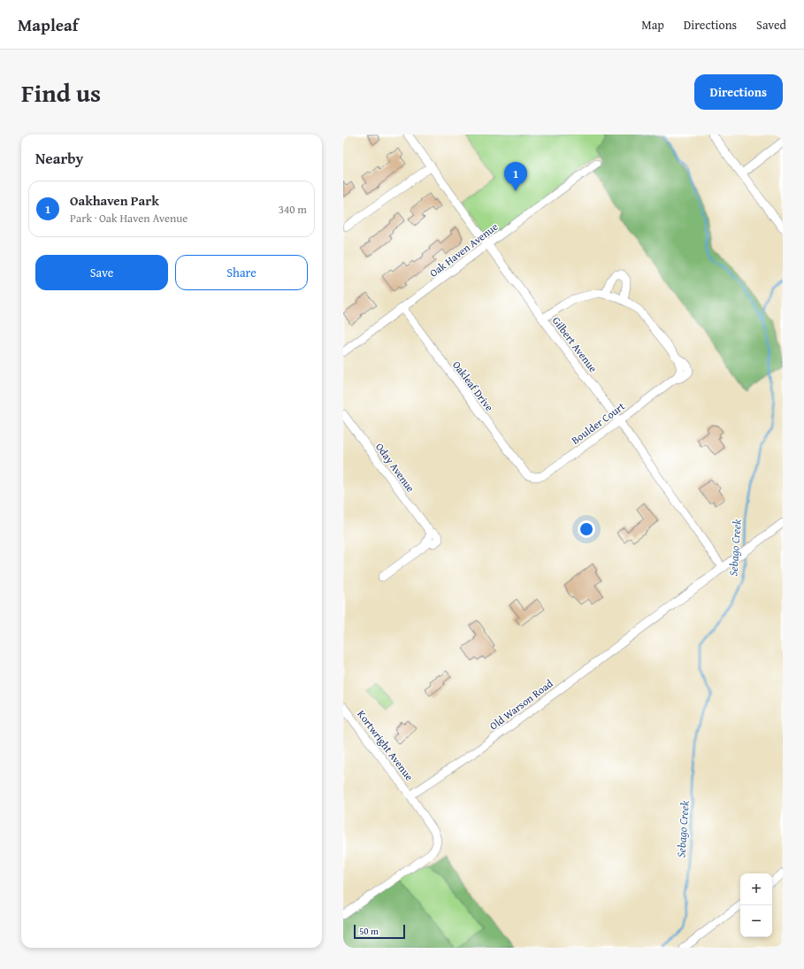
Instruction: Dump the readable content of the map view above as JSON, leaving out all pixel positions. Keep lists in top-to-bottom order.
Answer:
{
  "streets": {
    "street": [
      "Oak Haven Avenue",
      "Gilbert Avenue",
      "Oakleaf Drive",
      "Boulder Court",
      "Oday Avenue",
      "Old Warson Road",
      "Kortwright Avenue"
    ]
  },
  "crossings": [
    ["Oak Haven Avenue", "Gilbert Avenue"],
    ["Oak Haven Avenue", "Oakleaf Drive"],
    ["Gilbert Avenue", "Boulder Court"],
    ["Gilbert Avenue", "Old Warson Road"],
    ["Oakleaf Drive", "Boulder Court"],
    ["Old Warson Road", "Kortwright Avenue"]
  ],
  "water": ["Sebago Creek"],
  "scale_bar": "50 m",
  "page": {
    "header": "Mapleaf",
    "nav": ["Map", "Directions", "Saved"],
    "title": "Find us",
    "buttons": [
      "Directions",
      ["Save", "Share"]
    ],
    "heading": "Nearby",
    "pins": "1",
    "list": [
      {
        "mark": "1",
        "name": "Oakhaven Park",
        "note": "Park · Oak Haven Avenue",
        "value": "340 m"
      }
    ],
    "map_buttons": ["+", "−"],
    "scale": "50 m"
  }
}
